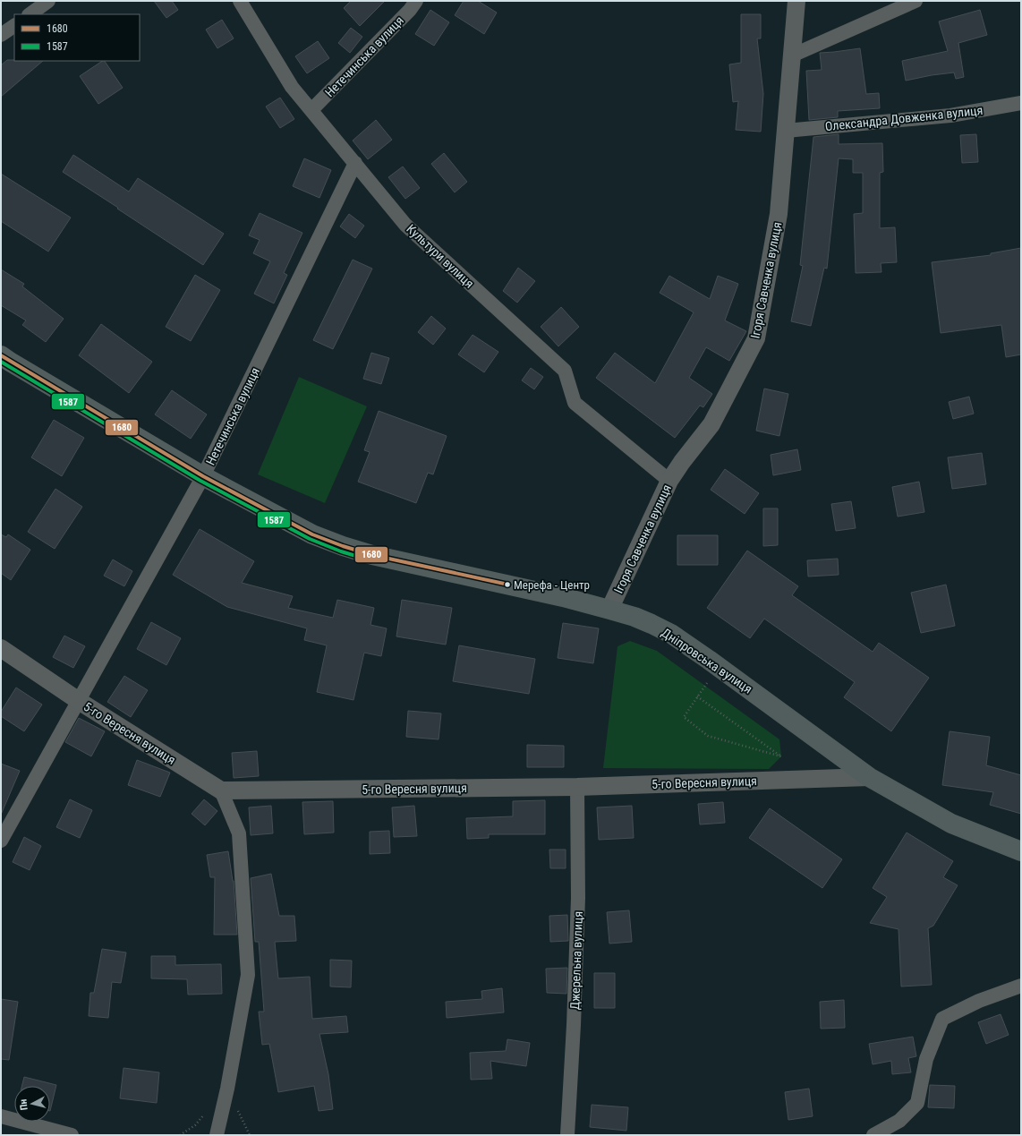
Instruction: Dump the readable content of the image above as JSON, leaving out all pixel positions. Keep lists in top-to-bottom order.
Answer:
{
  "streets": {
    "highway": ["Дніпровська вулиця"],
    "street": [
      "Нетечинська вулиця",
      "Олександра Довженка вулиця",
      "Культури вулиця",
      "Ігоря Савченка вулиця",
      "5-го Вересня вулиця",
      "Джерельна вулиця"
    ]
  },
  "crossings": [
    ["Нетечинська вулиця", "Культури вулиця"],
    ["Нетечинська вулиця", "Дніпровська вулиця"],
    ["Нетечинська вулиця", "5-го Вересня вулиця"],
    ["Олександра Довженка вулиця", "Ігоря Савченка вулиця"],
    ["Культури вулиця", "Ігоря Савченка вулиця"],
    ["Ігоря Савченка вулиця", "Дніпровська вулиця"],
    ["Дніпровська вулиця", "5-го Вересня вулиця"],
    ["5-го Вересня вулиця", "Джерельна вулиця"]
  ],
  "places": ["Мерефа - Центр"],
  "lines": ["transit line 1680", "transit line 1587"],
  "legend": ["1680", "1587"],
  "north": "left"
}
